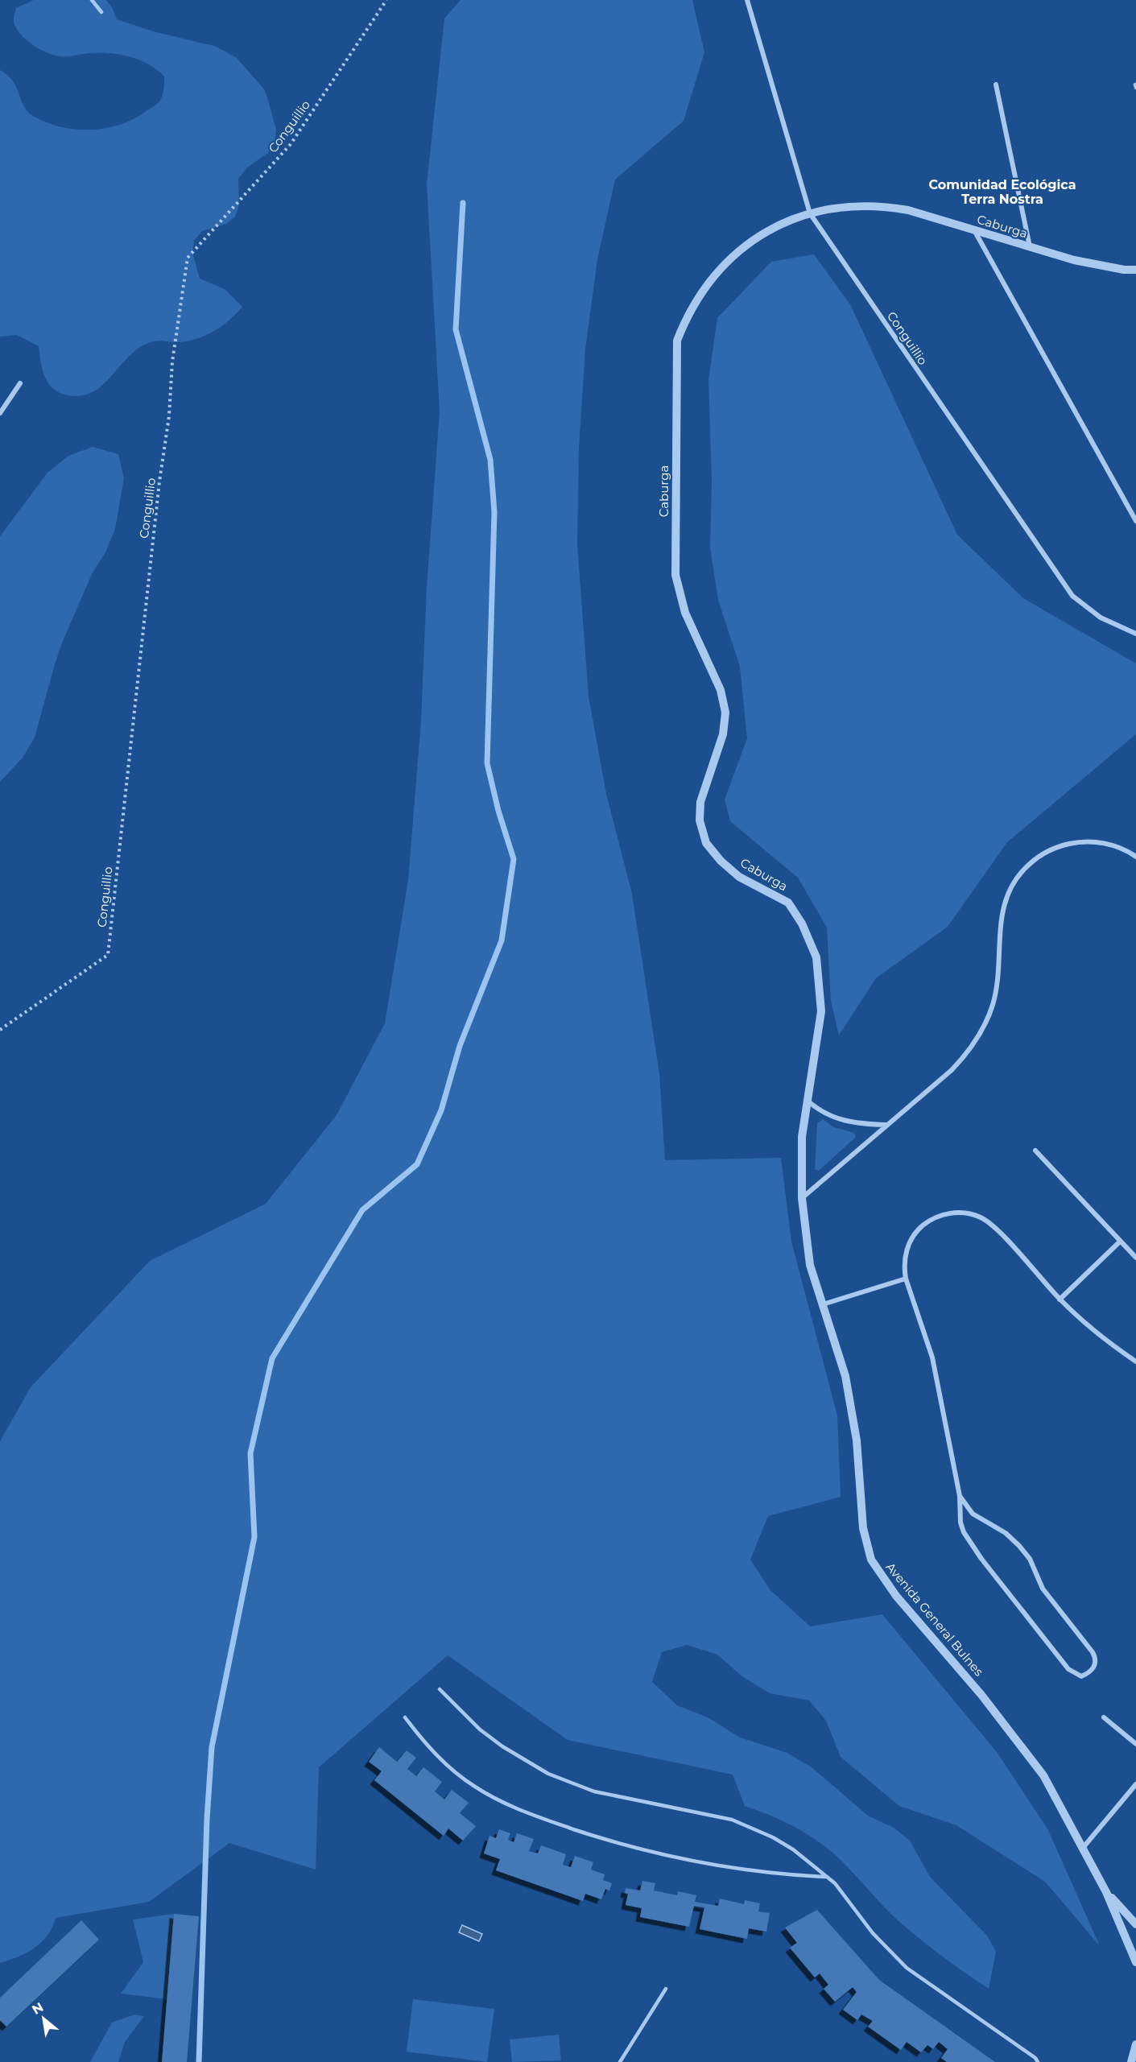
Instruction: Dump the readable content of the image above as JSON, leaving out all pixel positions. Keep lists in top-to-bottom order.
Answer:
{
  "streets": {
    "street": ["Conguillio", "Caburga", "Avenida General Bulnes"]
  },
  "crossings": [
    ["Conguillio", "Caburga"],
    ["Caburga", "Avenida General Bulnes"]
  ],
  "districts": ["Comunidad Ecológica Terra Nostra"],
  "north": "top left"
}
